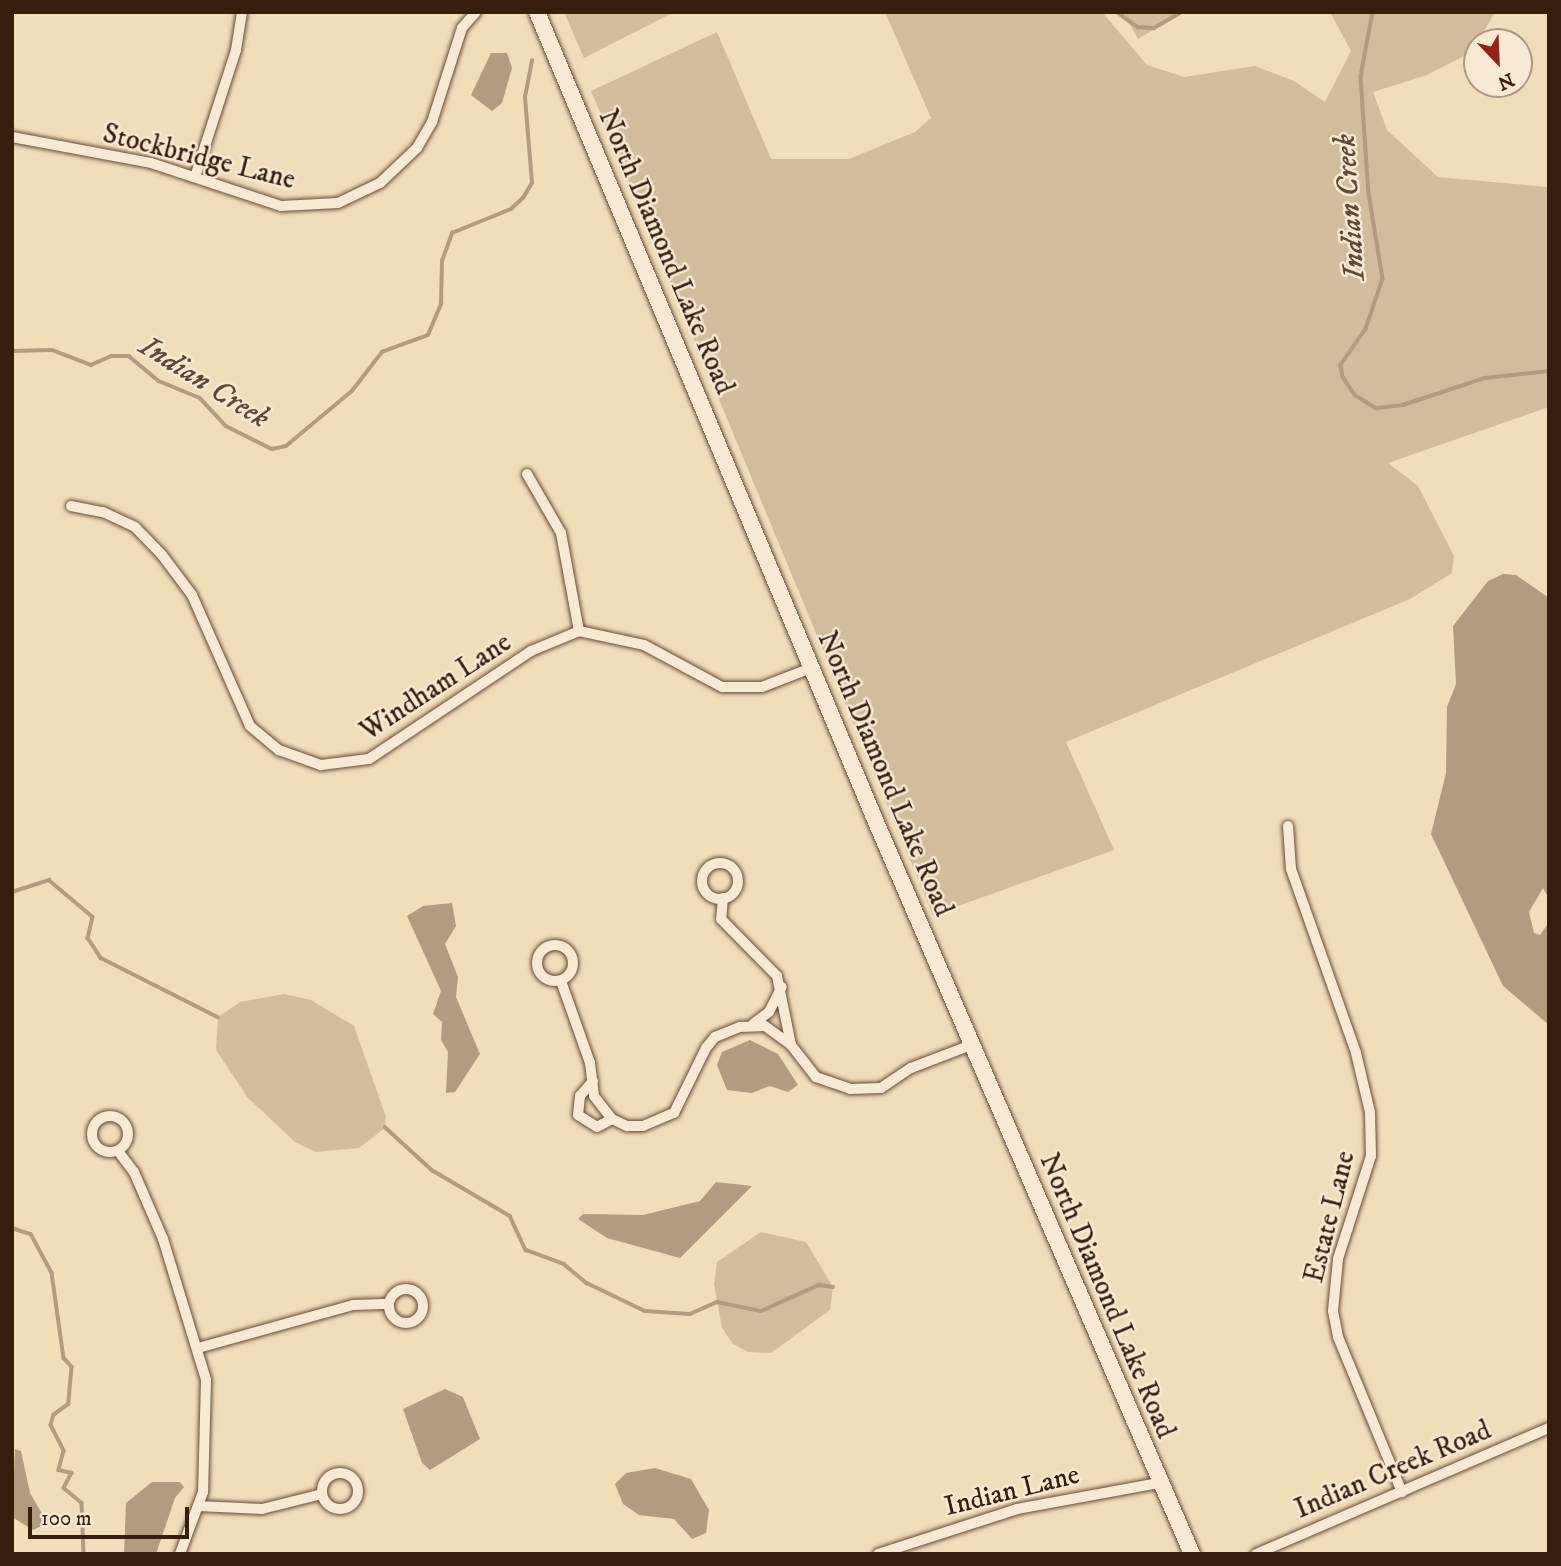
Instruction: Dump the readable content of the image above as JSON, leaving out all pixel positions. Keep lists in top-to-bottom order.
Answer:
{
  "streets": {
    "street": [
      "Stockbridge Lane",
      "North Diamond Lake Road",
      "Windham Lane",
      "Estate Lane",
      "Indian Creek Road",
      "Indian Lane"
    ]
  },
  "crossings": [
    ["North Diamond Lake Road", "Indian Lane"],
    ["Estate Lane", "Indian Creek Road"]
  ],
  "water": ["Indian Creek"],
  "scale_bar": "100 m",
  "north": "bottom right"
}
